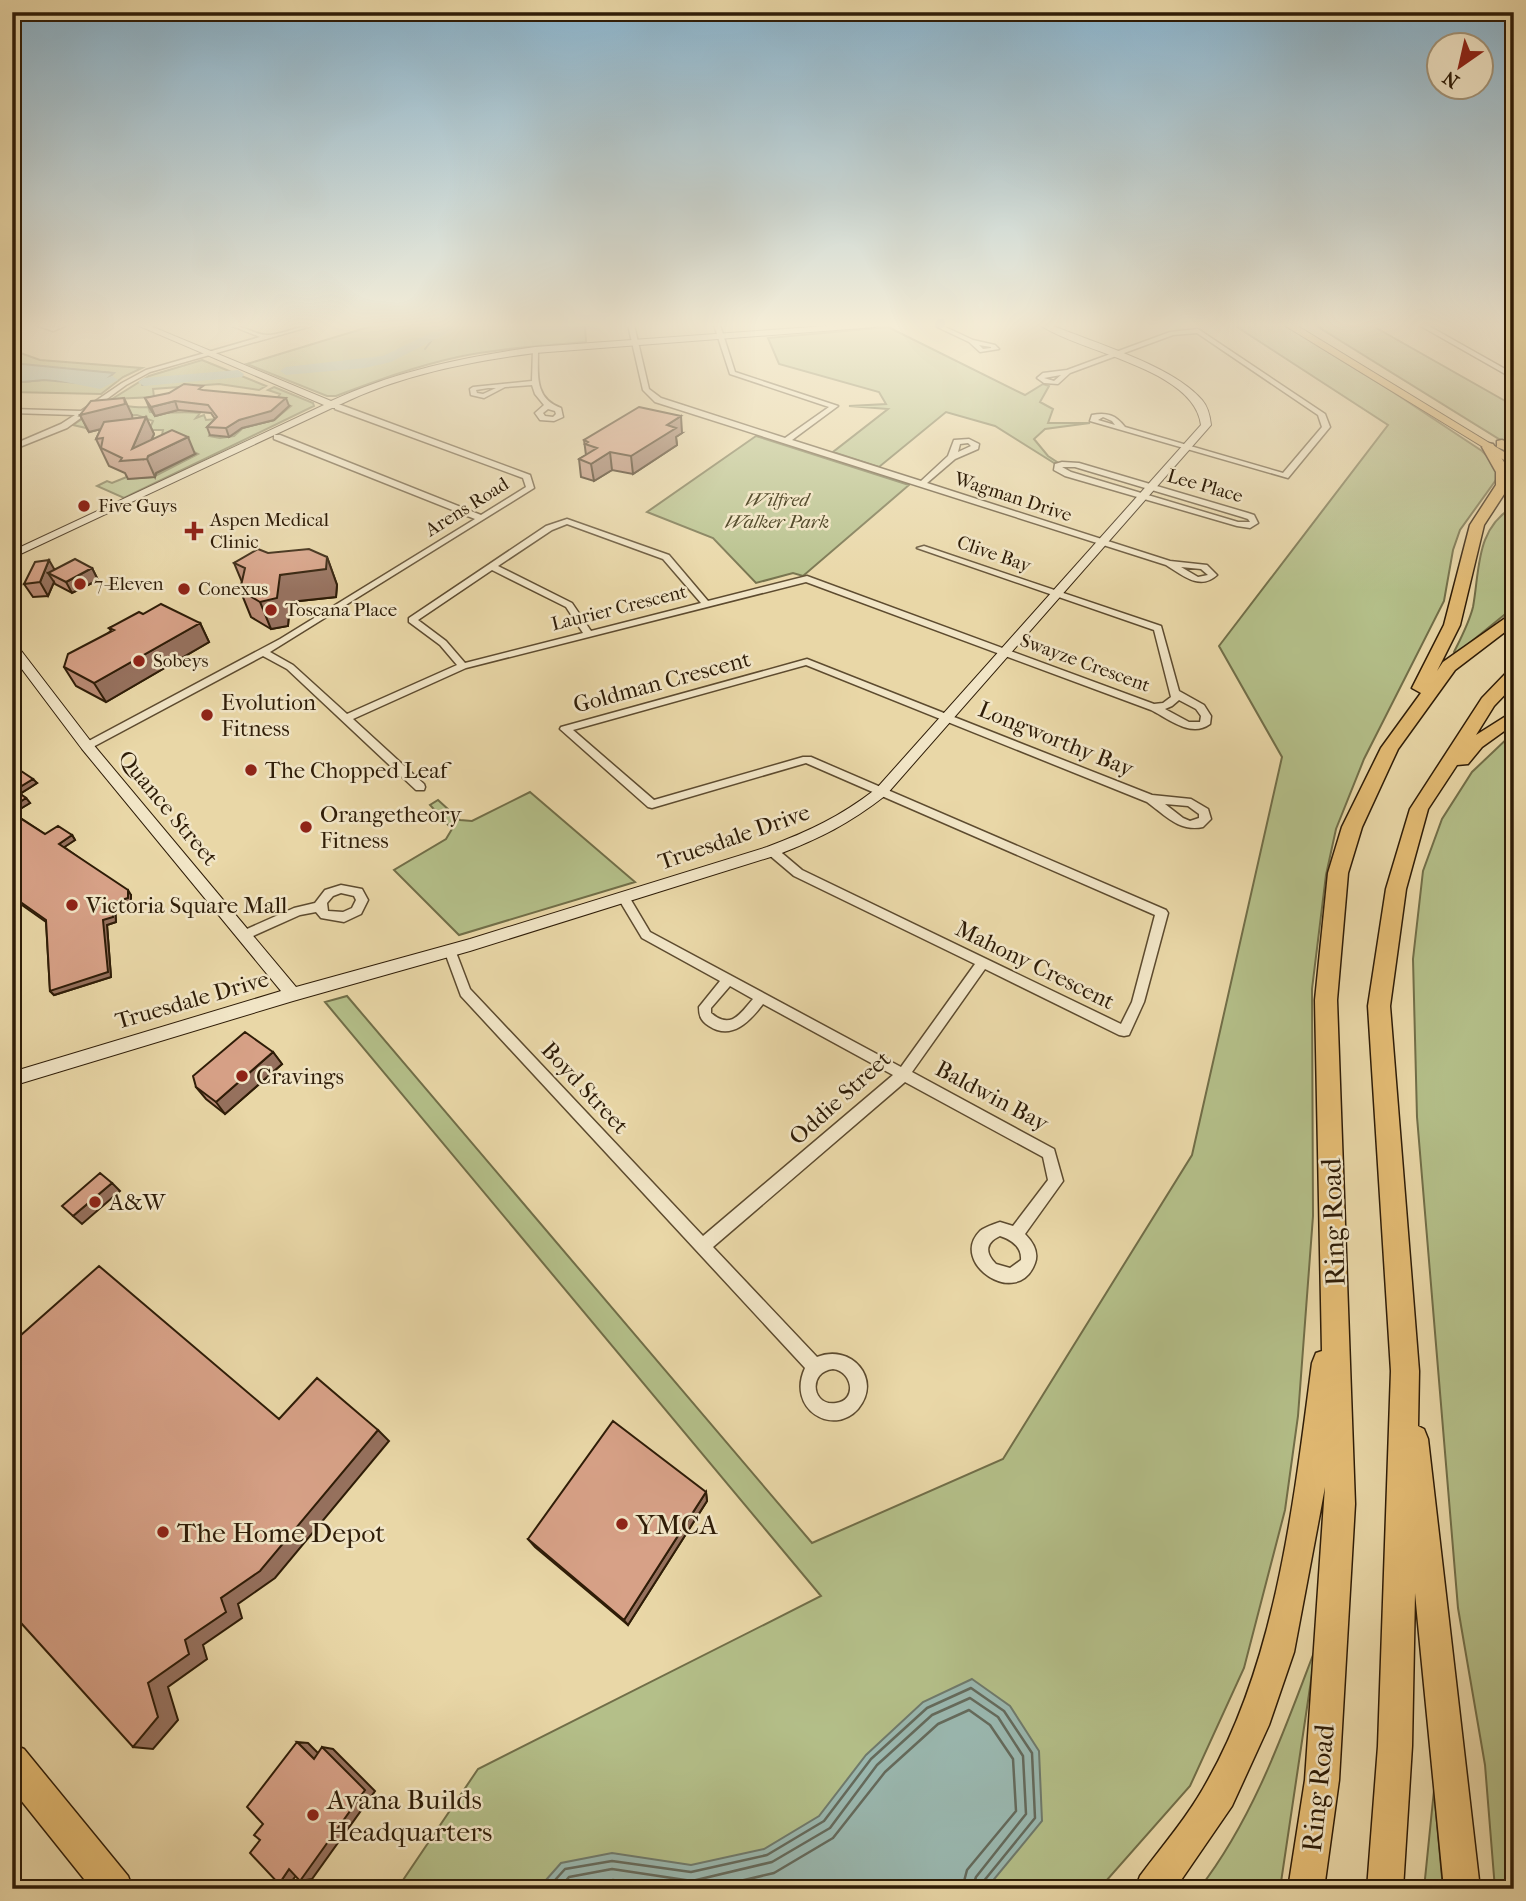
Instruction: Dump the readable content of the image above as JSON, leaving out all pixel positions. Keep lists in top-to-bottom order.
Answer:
{
  "streets": {
    "highway": ["Ring Road"],
    "street": [
      "Lee Place",
      "Wagman Drive",
      "Arens Road",
      "Clive Bay",
      "Laurier Crescent",
      "Swayze Crescent",
      "Goldman Crescent",
      "Longworthy Bay",
      "Quance Street",
      "Truesdale Drive",
      "Mahony Crescent",
      "Boyd Street",
      "Baldwin Bay",
      "Oddie Street"
    ]
  },
  "crossings": [
    ["Lee Place", "Truesdale Drive"],
    ["Wagman Drive", "Truesdale Drive"],
    ["Arens Road", "Quance Street"],
    ["Clive Bay", "Swayze Crescent"],
    ["Clive Bay", "Truesdale Drive"],
    ["Laurier Crescent", "Swayze Crescent"],
    ["Laurier Crescent", "Truesdale Drive"],
    ["Swayze Crescent", "Truesdale Drive"],
    ["Goldman Crescent", "Longworthy Bay"],
    ["Goldman Crescent", "Truesdale Drive"],
    ["Goldman Crescent", "Mahony Crescent"],
    ["Longworthy Bay", "Truesdale Drive"],
    ["Quance Street", "Truesdale Drive"],
    ["Truesdale Drive", "Mahony Crescent"],
    ["Truesdale Drive", "Boyd Street"],
    ["Mahony Crescent", "Oddie Street"],
    ["Boyd Street", "Oddie Street"],
    ["Baldwin Bay", "Oddie Street"]
  ],
  "parks": ["Wilfred Walker Park"],
  "places": {
    "other": [
      "Five Guys",
      "7-Eleven",
      "Conexus",
      "Toscana Place",
      "Sobeys",
      "Evolution Fitness",
      "The Chopped Leaf",
      "Orangetheory Fitness",
      "Victoria Square Mall",
      "Cravings",
      "A&W",
      "YMCA",
      "The Home Depot",
      "Avana Builds Headquarters"
    ],
    "health": ["Aspen Medical Clinic"]
  },
  "north": "bottom left"
}
